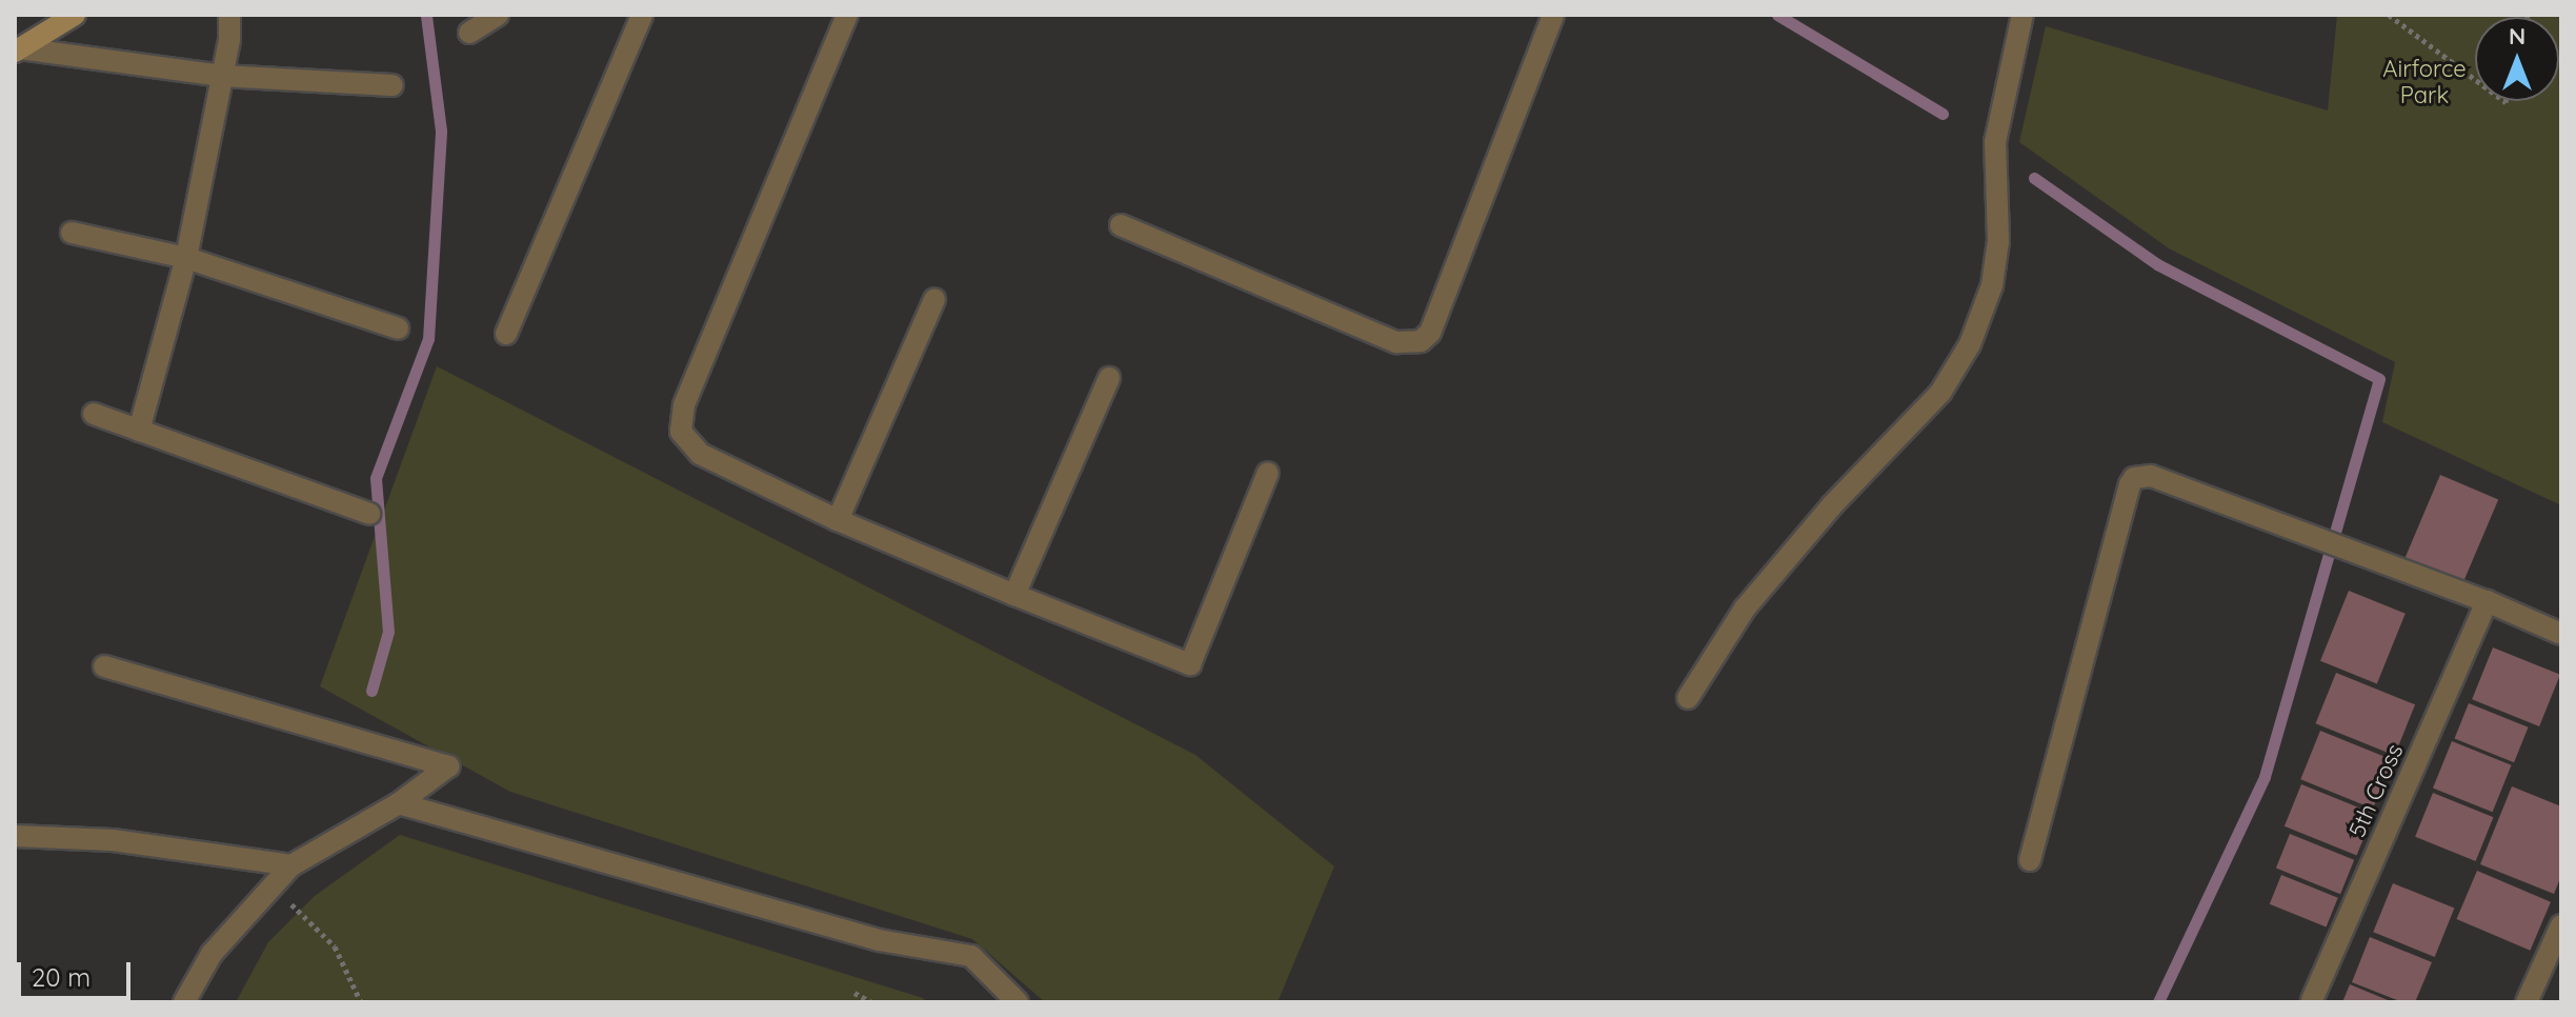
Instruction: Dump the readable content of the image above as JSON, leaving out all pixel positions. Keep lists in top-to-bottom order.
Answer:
{
  "streets": {
    "street": ["5th Cross"]
  },
  "parks": ["Airforce Park"],
  "scale_bar": "20 m",
  "north": "top"
}
